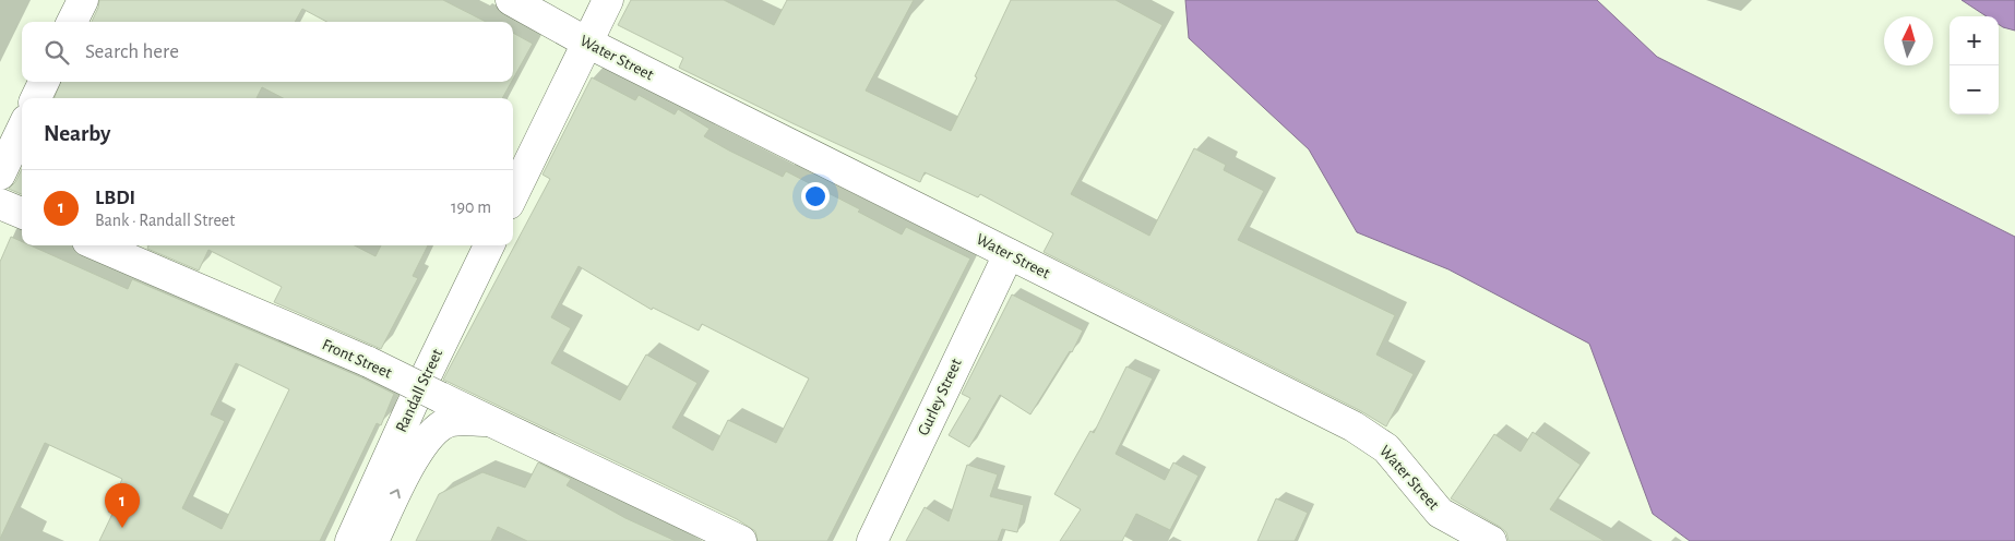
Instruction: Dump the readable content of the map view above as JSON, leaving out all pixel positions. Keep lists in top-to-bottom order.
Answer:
{
  "streets": {
    "street": [
      "Water Street",
      "Front Street",
      "Randall Street",
      "Gurley Street"
    ]
  },
  "crossings": [
    ["Water Street", "Gurley Street"]
  ],
  "north": "top",
  "page": {
    "map_buttons": ["+", "−"],
    "search": "Search here",
    "heading": "Nearby",
    "list": [
      {
        "mark": "1",
        "name": "LBDI",
        "note": "Bank · Randall Street",
        "value": "190 m"
      }
    ],
    "pins": "1"
  }
}
